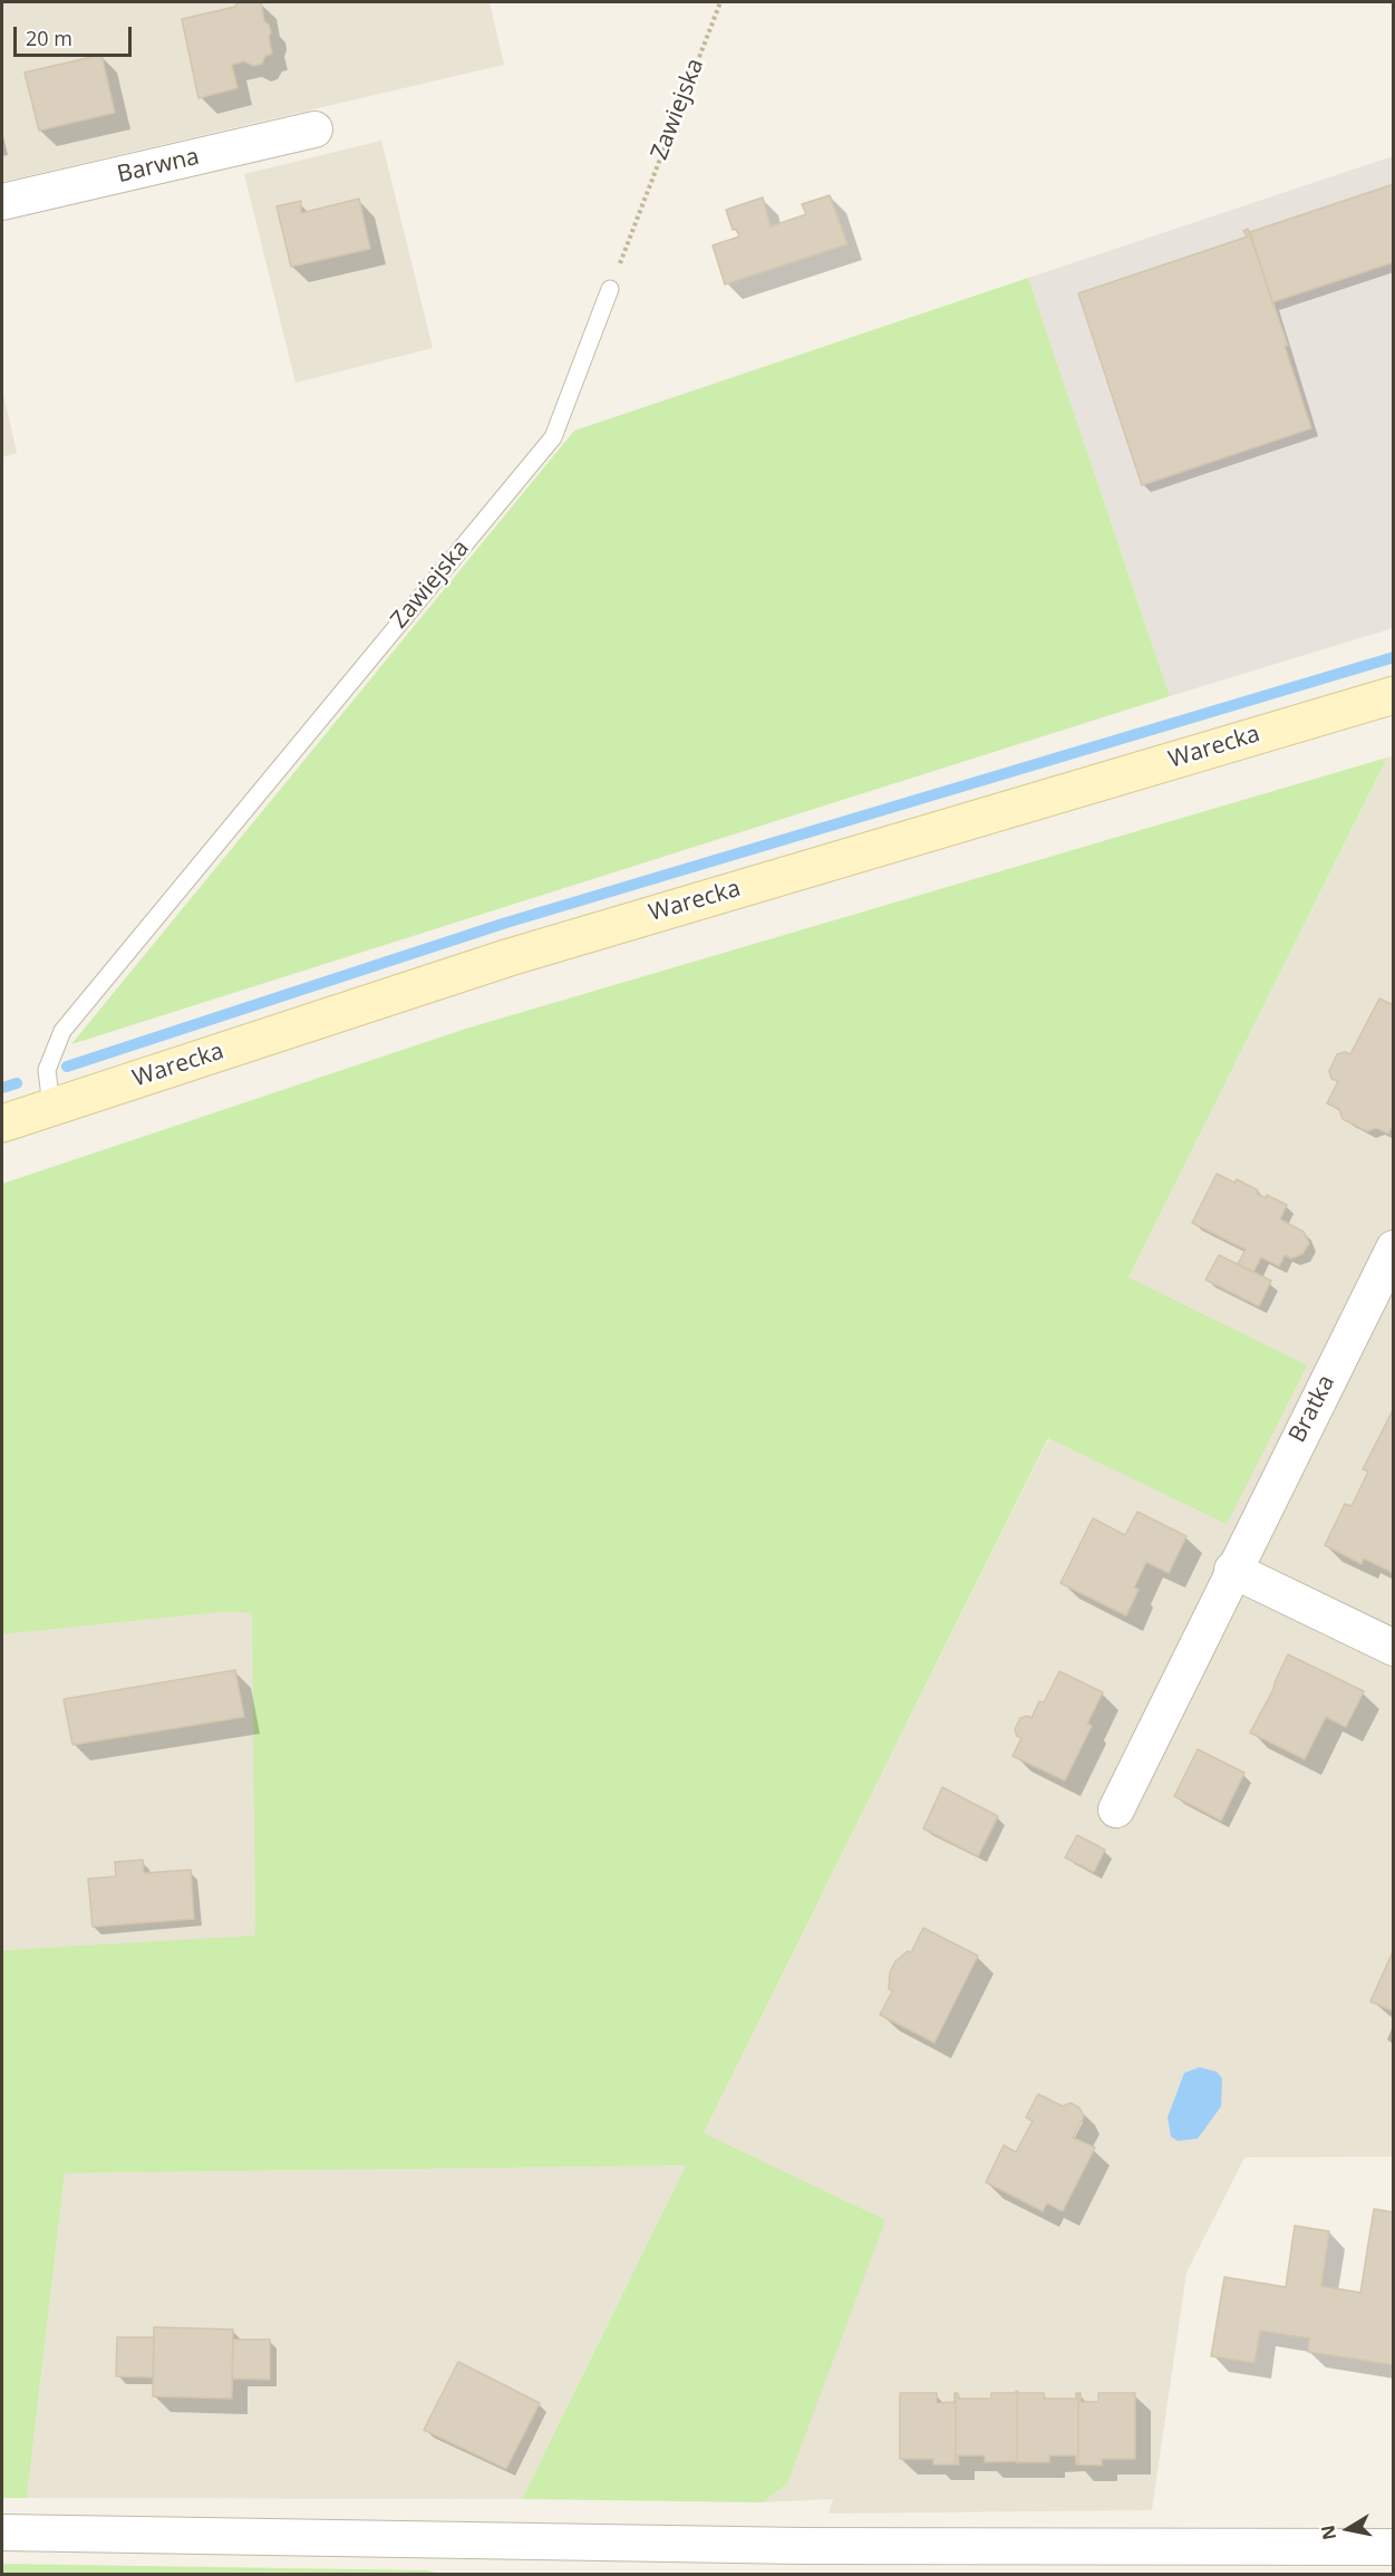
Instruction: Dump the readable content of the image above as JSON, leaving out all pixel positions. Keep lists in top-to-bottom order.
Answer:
{
  "streets": {
    "street": ["Barwna", "Warecka", "Bratka"],
    "lane": ["Zawiejska"]
  },
  "crossings": [
    ["Zawiejska", "Warecka"]
  ],
  "scale_bar": "20 m",
  "north": "left"
}
